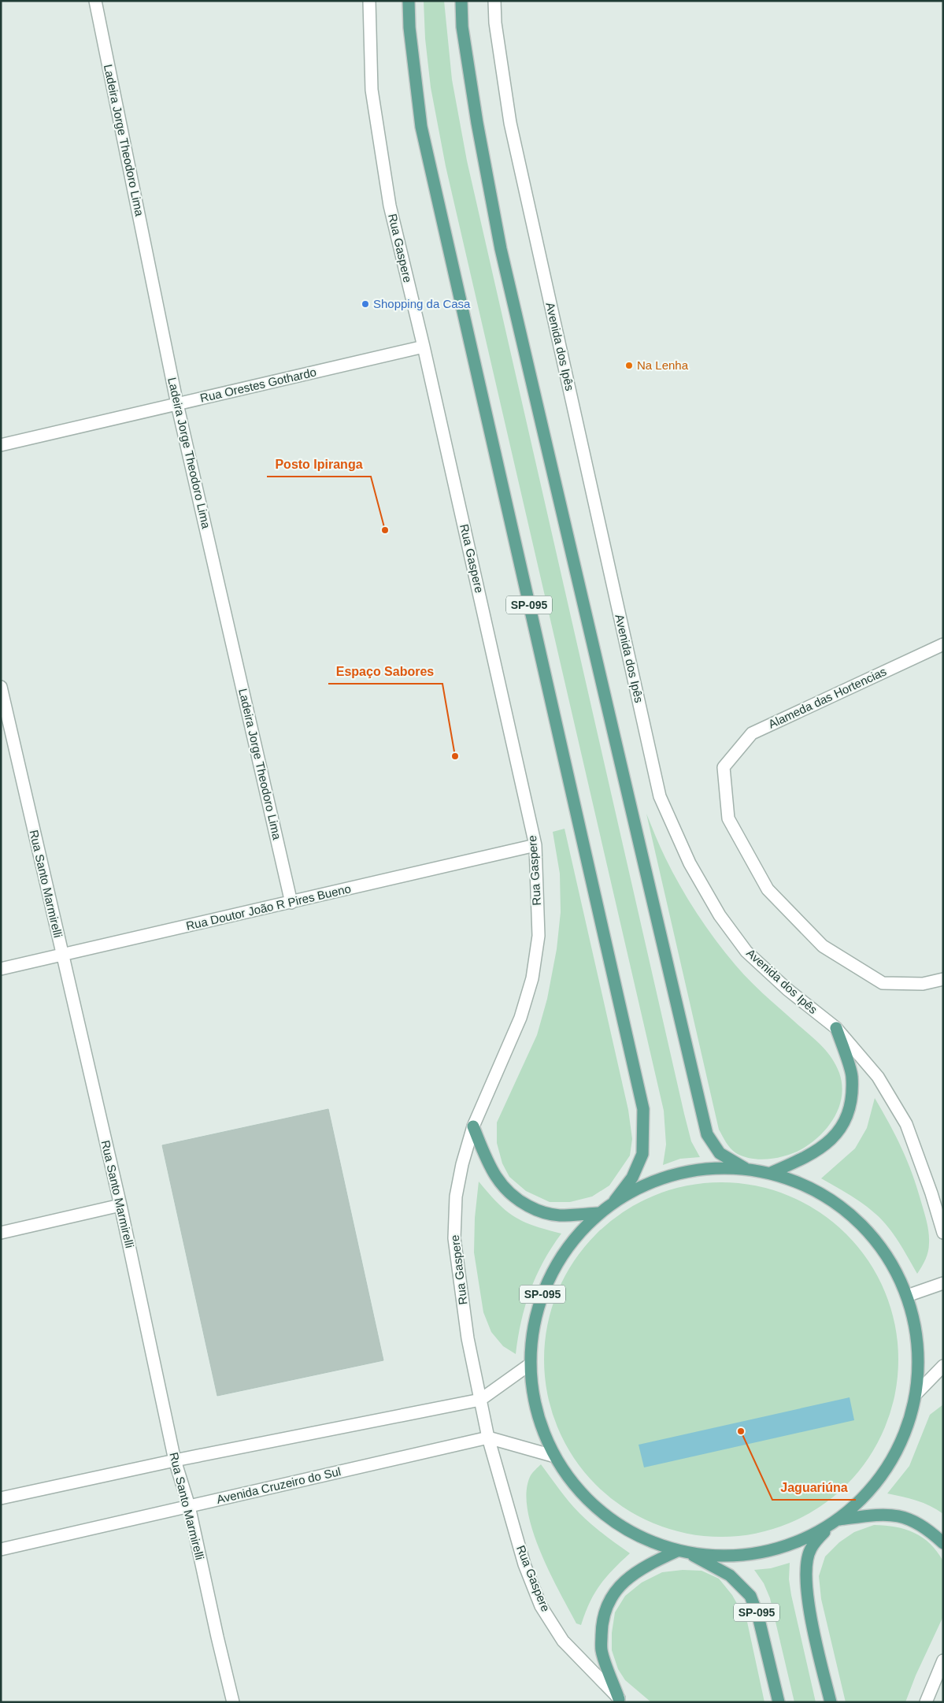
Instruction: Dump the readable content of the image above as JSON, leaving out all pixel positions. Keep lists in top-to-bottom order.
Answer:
{
  "streets": {
    "main road": ["SP-095"],
    "street": [
      "Ladeira Jorge Theodoro Lima",
      "Rua Gaspere",
      "Avenida dos Ipês",
      "Rua Orestes Gothardo",
      "Alameda das Hortencias",
      "Rua Santo Marmirelli",
      "Rua Doutor João R Pires Bueno",
      "Avenida Cruzeiro do Sul"
    ]
  },
  "crossings": [
    ["Ladeira Jorge Theodoro Lima", "Rua Orestes Gothardo"],
    ["Ladeira Jorge Theodoro Lima", "Rua Doutor João R Pires Bueno"],
    ["Rua Gaspere", "Rua Orestes Gothardo"],
    ["Rua Gaspere", "Rua Doutor João R Pires Bueno"],
    ["Rua Gaspere", "Avenida Cruzeiro do Sul"],
    ["SP-095", "Avenida Cruzeiro do Sul"],
    ["Rua Santo Marmirelli", "Rua Doutor João R Pires Bueno"],
    ["Rua Santo Marmirelli", "Avenida Cruzeiro do Sul"]
  ],
  "places": [
    "Shopping da Casa",
    "Na Lenha",
    "Posto Ipiranga",
    "Espaço Sabores",
    "Jaguariúna"
  ]
}
